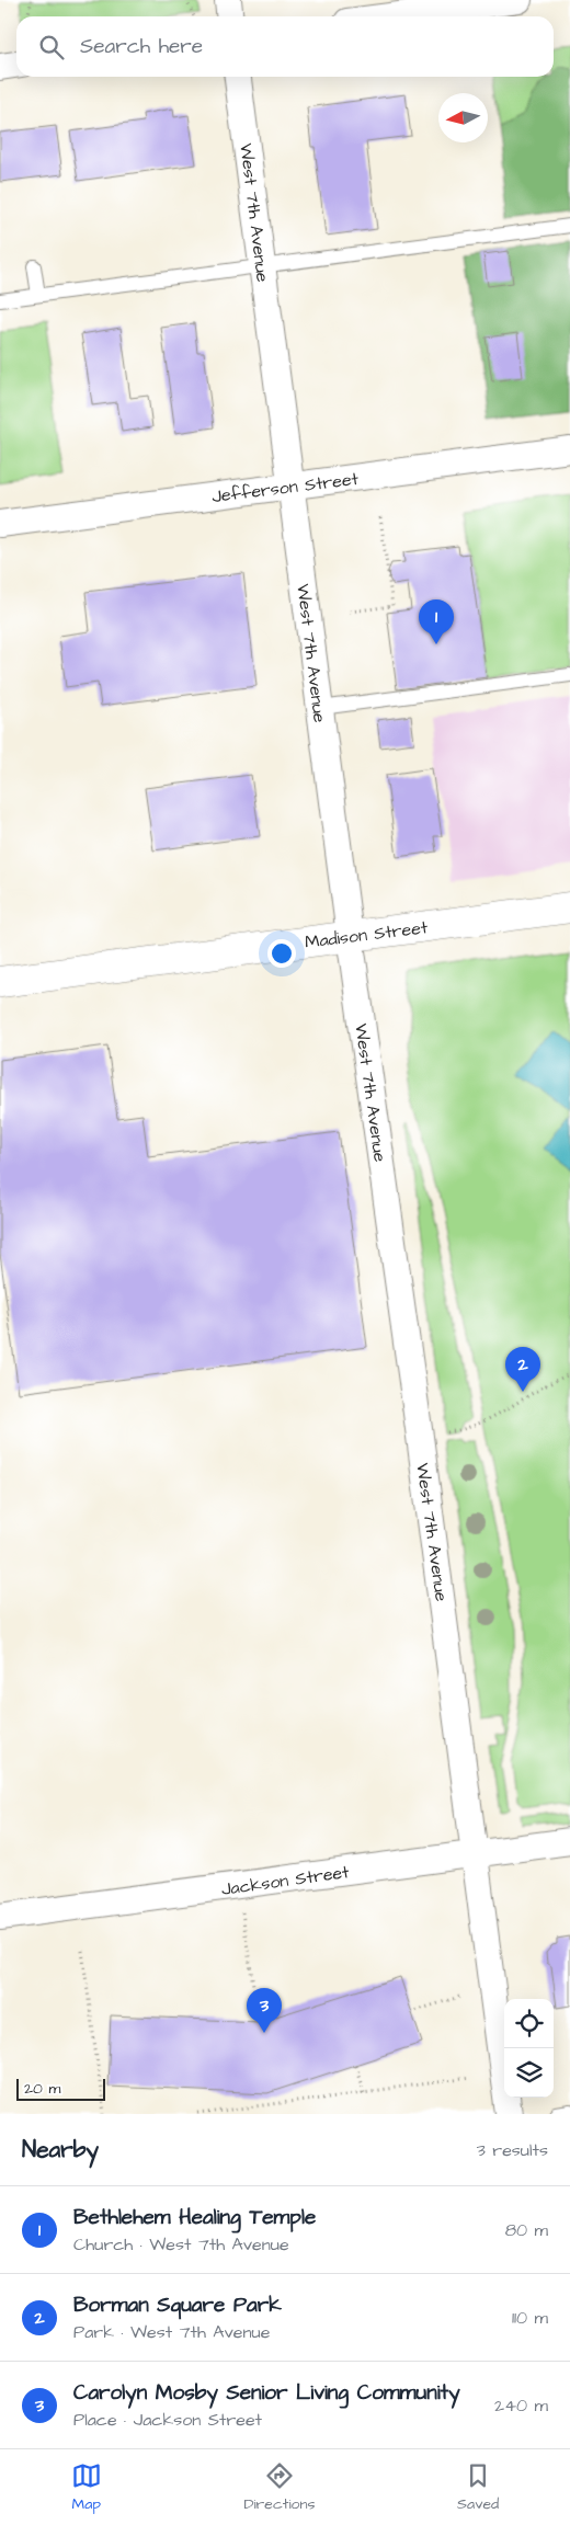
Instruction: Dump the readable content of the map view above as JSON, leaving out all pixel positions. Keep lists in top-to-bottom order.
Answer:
{
  "streets": {
    "street": [
      "West 7th Avenue",
      "Jefferson Street",
      "Madison Street",
      "Jackson Street"
    ]
  },
  "crossings": [
    ["West 7th Avenue", "Jefferson Street"],
    ["West 7th Avenue", "Madison Street"],
    ["West 7th Avenue", "Jackson Street"]
  ],
  "scale_bar": "20 m",
  "north": "left",
  "page": {
    "search": "Search here",
    "pins": ["1", "2", "3"],
    "scale": "20 m",
    "heading": ["Nearby", "3 results"],
    "list": [
      {
        "mark": "1",
        "name": "Bethlehem Healing Temple",
        "note": "Church · West 7th Avenue",
        "value": "80 m"
      },
      {
        "mark": "2",
        "name": "Borman Square Park",
        "note": "Park · West 7th Avenue",
        "value": "110 m"
      },
      {
        "mark": "3",
        "name": "Carolyn Mosby Senior Living Community",
        "note": "Place · Jackson Street",
        "value": "240 m"
      }
    ],
    "nav": ["Map", "Directions", "Saved"]
  }
}
